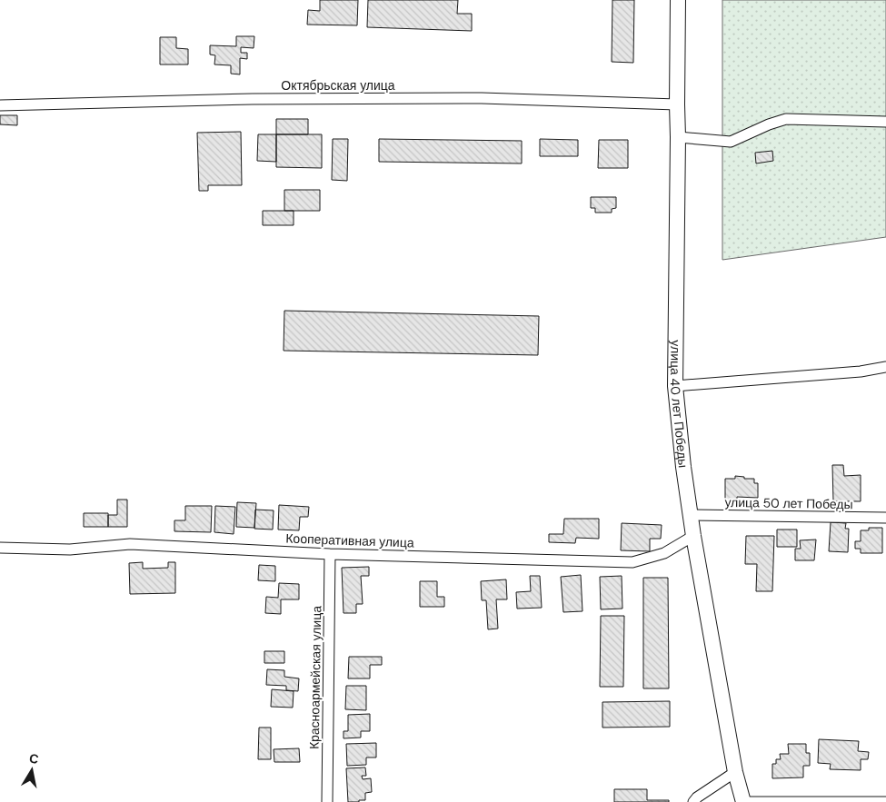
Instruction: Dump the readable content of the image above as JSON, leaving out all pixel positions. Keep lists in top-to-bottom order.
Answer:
{
  "streets": {
    "street": [
      "Октябрьская улица",
      "улица 40 лет Победы",
      "улица 50 лет Победы",
      "Кооперативная улица",
      "Красноармейская улица"
    ]
  },
  "crossings": [
    ["Октябрьская улица", "улица 40 лет Победы"],
    ["улица 40 лет Победы", "улица 50 лет Победы"],
    ["улица 40 лет Победы", "Кооперативная улица"],
    ["Кооперативная улица", "Красноармейская улица"]
  ],
  "north": "top"
}
